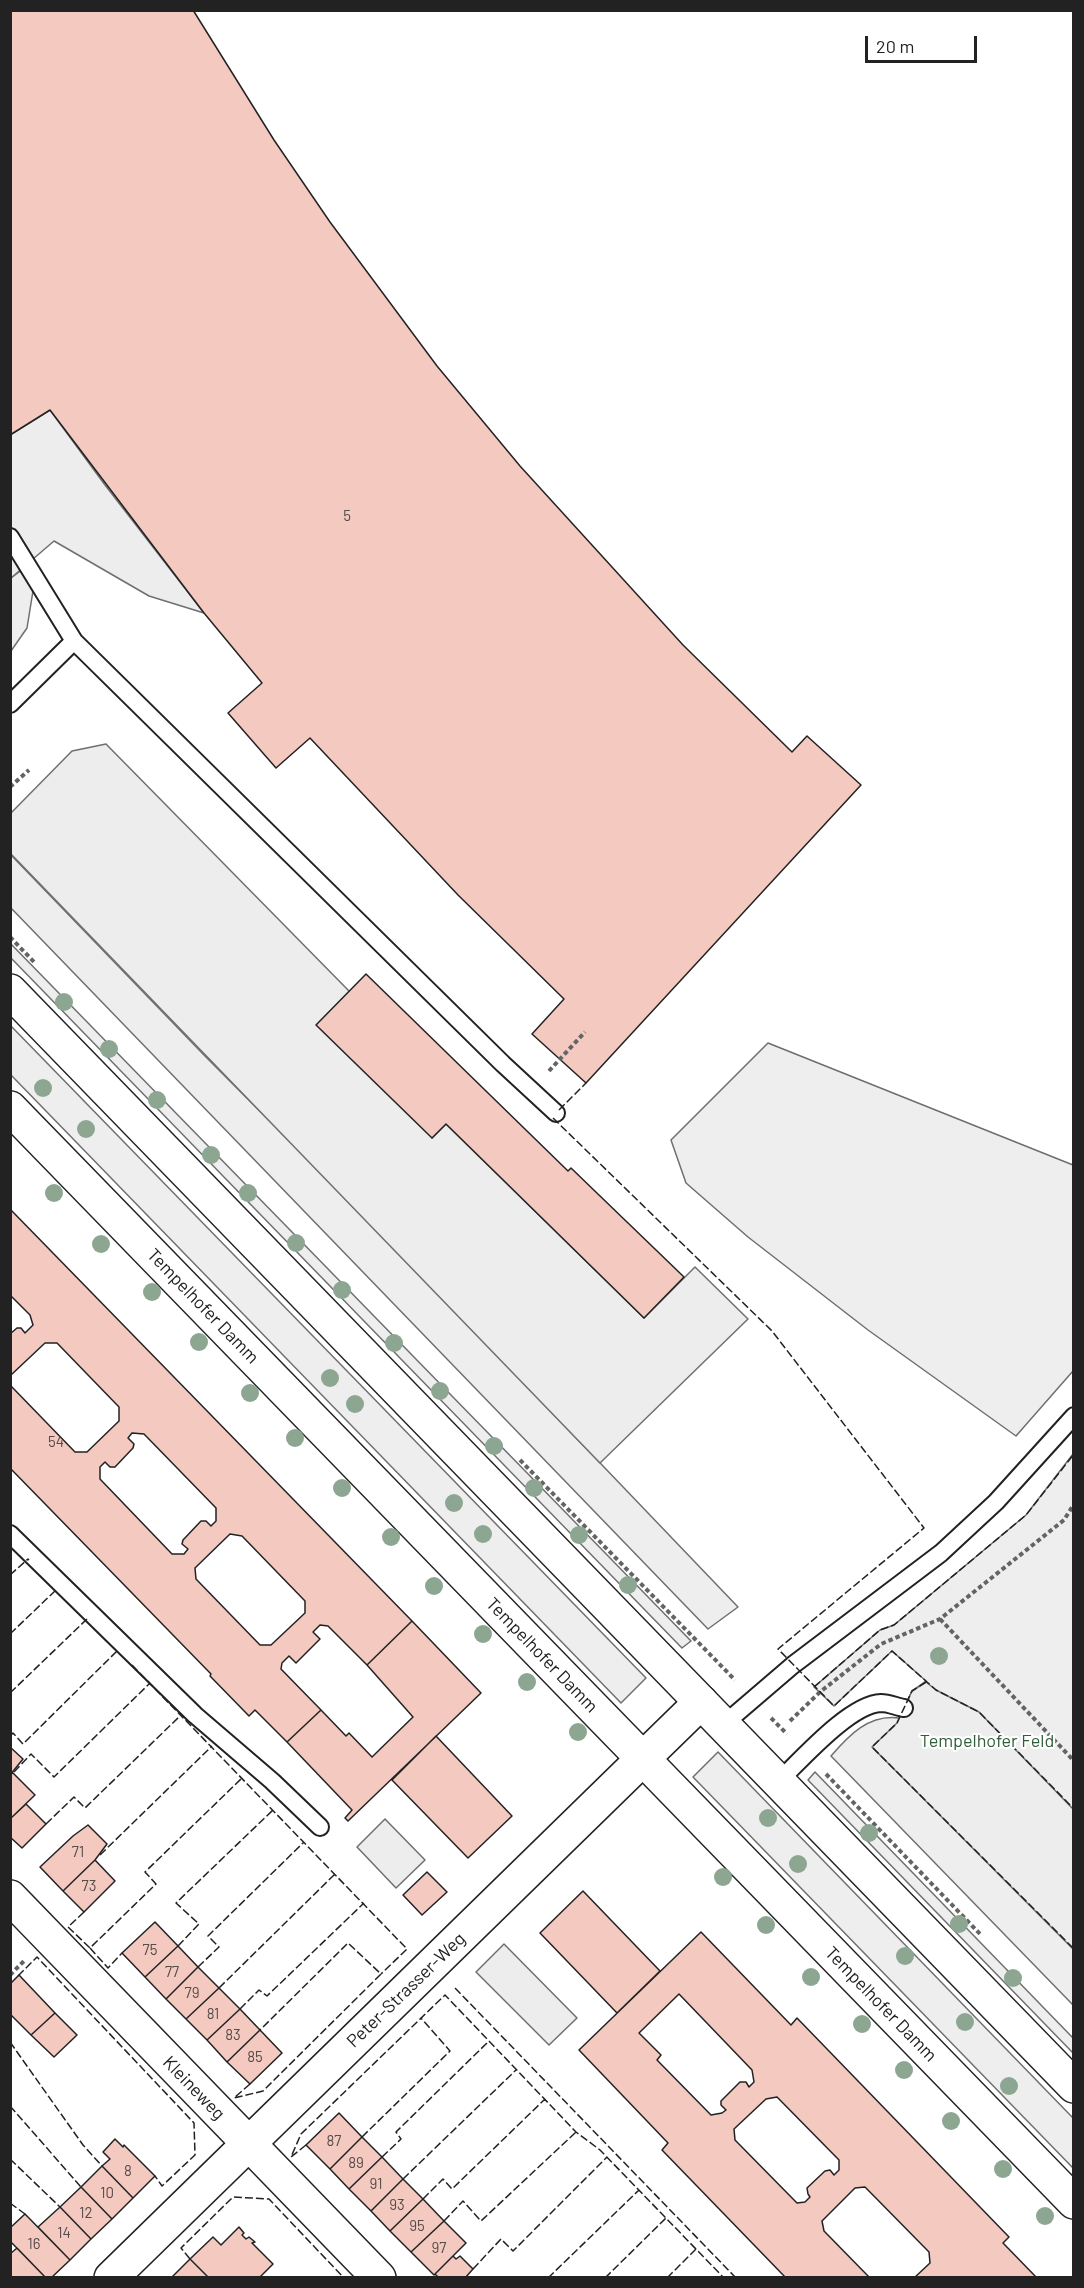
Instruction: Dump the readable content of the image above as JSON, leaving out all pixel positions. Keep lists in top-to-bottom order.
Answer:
{
  "streets": {
    "main road": ["Tempelhofer Damm", "Peter-Strasser-Weg", "Kleineweg"]
  },
  "crossings": [
    ["Tempelhofer Damm", "Peter-Strasser-Weg"],
    ["Peter-Strasser-Weg", "Kleineweg"]
  ],
  "parks": ["Tempelhofer Feld"],
  "house_numbers": [
    "5",
    "54",
    "71",
    "73",
    "75",
    "77",
    "79",
    "81",
    "83",
    "85",
    "87",
    "89",
    "8",
    "91",
    "10",
    "93",
    "12",
    "95",
    "14",
    "16",
    "97"
  ],
  "scale_bar": "20 m"
}
